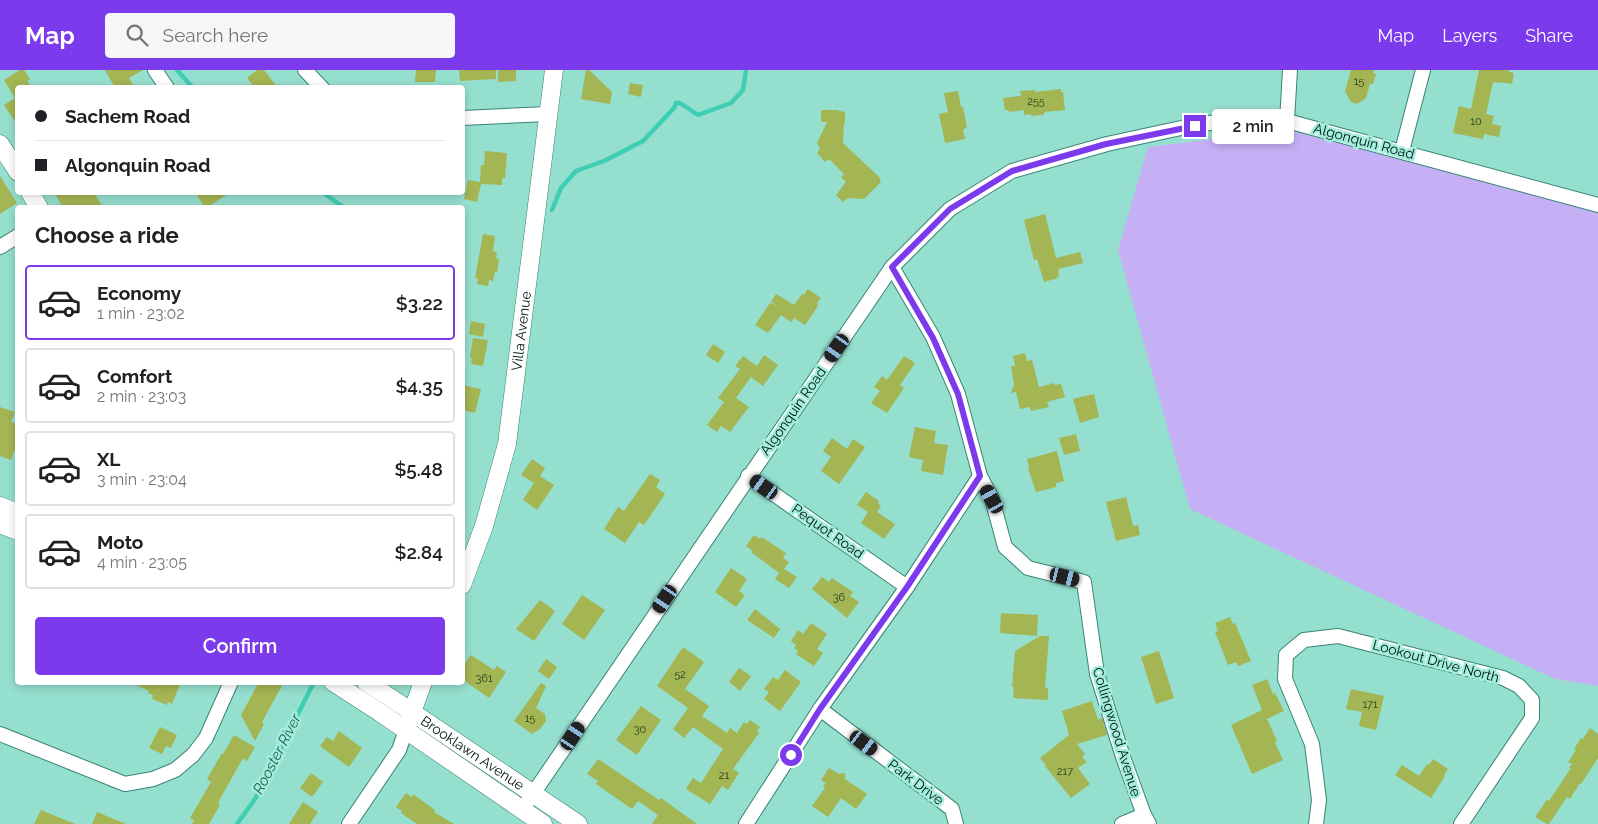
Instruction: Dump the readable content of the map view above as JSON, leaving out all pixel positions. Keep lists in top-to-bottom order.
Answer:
{
  "streets": {
    "main road": ["Villa Avenue", "Brooklawn Avenue"],
    "street": [
      "Algonquin Road",
      "Pequot Road",
      "Lookout Drive North",
      "Collingwood Avenue",
      "Park Drive"
    ]
  },
  "crossings": [
    ["Algonquin Road", "Pequot Road"],
    ["Algonquin Road", "Collingwood Avenue"],
    ["Algonquin Road", "Brooklawn Avenue"]
  ],
  "water": ["Rooster River"],
  "house_numbers": [
    "15",
    "255",
    "10",
    "36",
    "52",
    "361",
    "171",
    "15",
    "30",
    "217",
    "21"
  ],
  "page": {
    "header": "Map",
    "search": "Search here",
    "nav": ["Map", "Layers", "Share"],
    "banner": ["Sachem Road", "Algonquin Road"],
    "bubble": "2 min",
    "heading": "Choose a ride",
    "list": [
      {
        "name": "Economy",
        "note": "1 min · 23:02",
        "value": "$3.22"
      },
      {
        "name": "Comfort",
        "note": "2 min · 23:03",
        "value": "$4.35"
      },
      {
        "name": "XL",
        "note": "3 min · 23:04",
        "value": "$5.48"
      },
      {
        "name": "Moto",
        "note": "4 min · 23:05",
        "value": "$2.84"
      }
    ],
    "buttons": "Confirm"
  }
}
